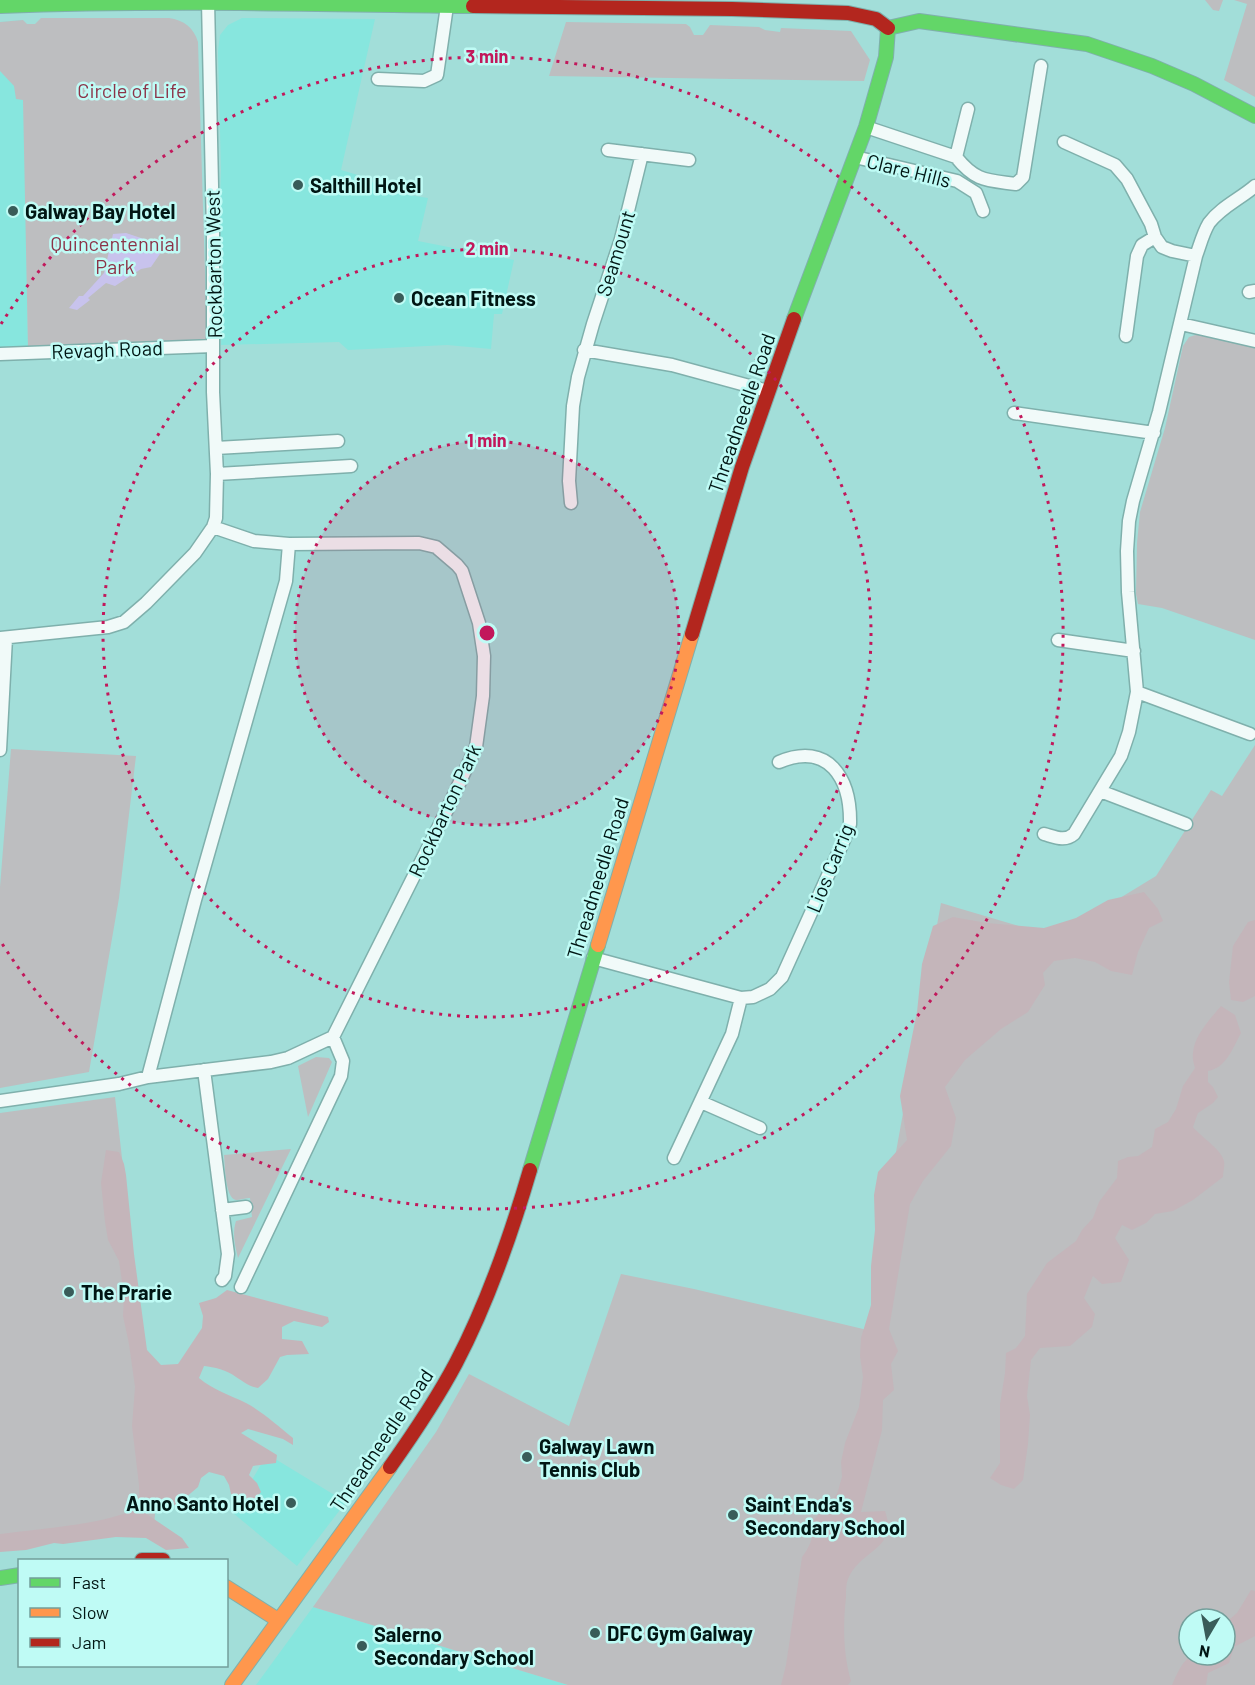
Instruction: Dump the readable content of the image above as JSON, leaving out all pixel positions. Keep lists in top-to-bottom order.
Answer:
{
  "streets": {
    "main road": ["Threadneedle Road"],
    "street": [
      "Clare Hills",
      "Seamount",
      "Rockbarton West",
      "Revagh Road",
      "Rockbarton Park",
      "Lios Carrig"
    ]
  },
  "crossings": [
    ["Clare Hills", "Threadneedle Road"],
    ["Rockbarton West", "Revagh Road"],
    ["Rockbarton West", "Rockbarton Park"]
  ],
  "parks": ["Circle of Life", "Quincentennial Park"],
  "places": [
    "Salthill Hotel",
    "Galway Bay Hotel",
    "Ocean Fitness",
    "The Prarie",
    "Galway Lawn Tennis Club",
    "Anno Santo Hotel",
    "Saint Enda's Secondary School",
    "DFC Gym Galway",
    "Salerno Secondary School"
  ],
  "legend": ["Fast", "Slow", "Jam"],
  "north": "bottom",
  "rings": ["3 min", "2 min", "1 min"]
}
